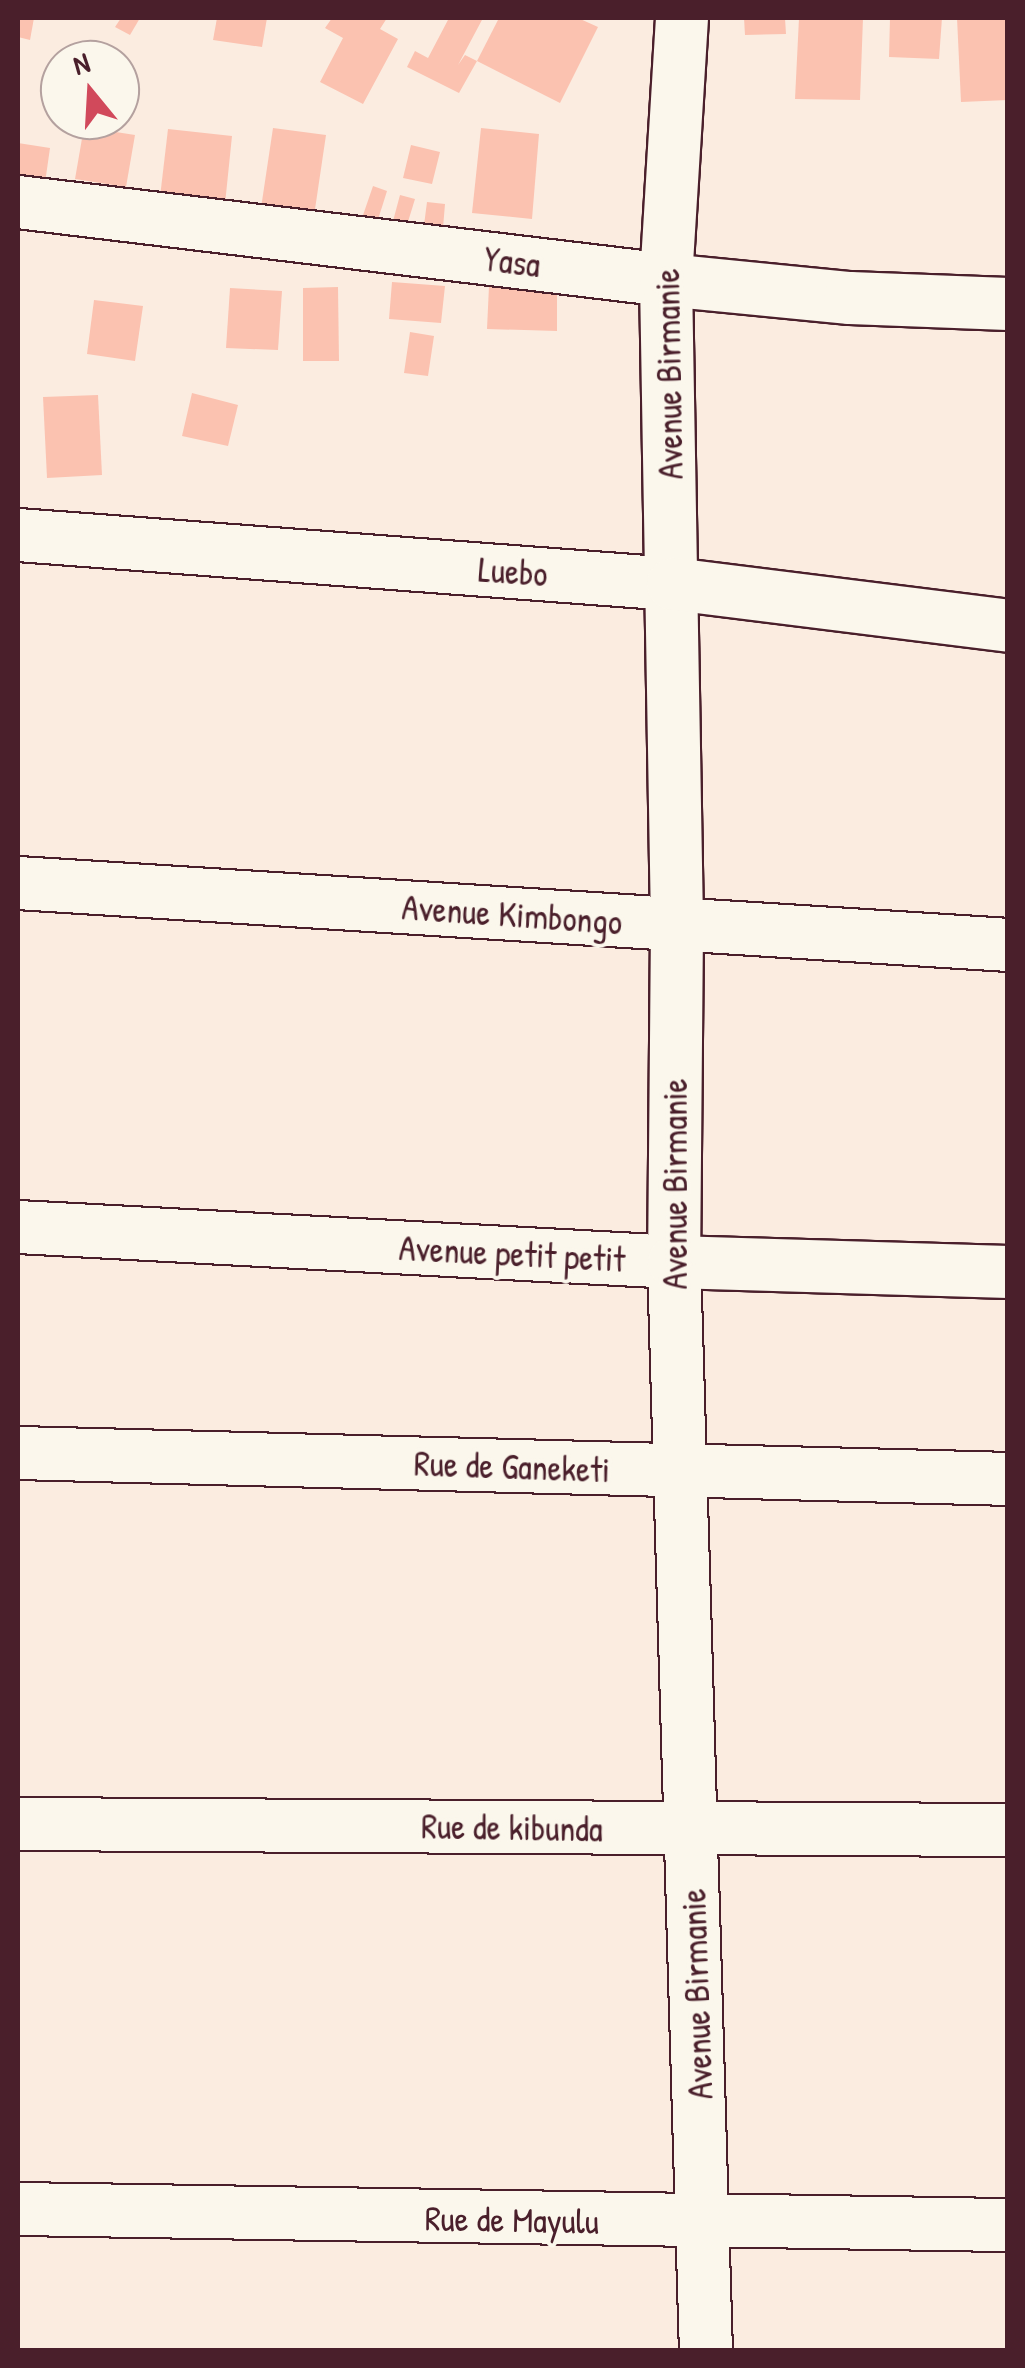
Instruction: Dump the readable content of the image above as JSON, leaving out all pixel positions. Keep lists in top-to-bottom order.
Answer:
{
  "streets": {
    "street": [
      "Yasa",
      "Avenue Birmanie",
      "Luebo",
      "Avenue Kimbongo",
      "Avenue petit petit",
      "Rue de Ganeketi",
      "Rue de kibunda",
      "Rue de Mayulu"
    ]
  },
  "crossings": [
    ["Yasa", "Avenue Birmanie"],
    ["Avenue Birmanie", "Luebo"],
    ["Avenue Birmanie", "Avenue Kimbongo"],
    ["Avenue Birmanie", "Avenue petit petit"],
    ["Avenue Birmanie", "Rue de Ganeketi"],
    ["Avenue Birmanie", "Rue de kibunda"],
    ["Avenue Birmanie", "Rue de Mayulu"]
  ],
  "north": "top"
}
